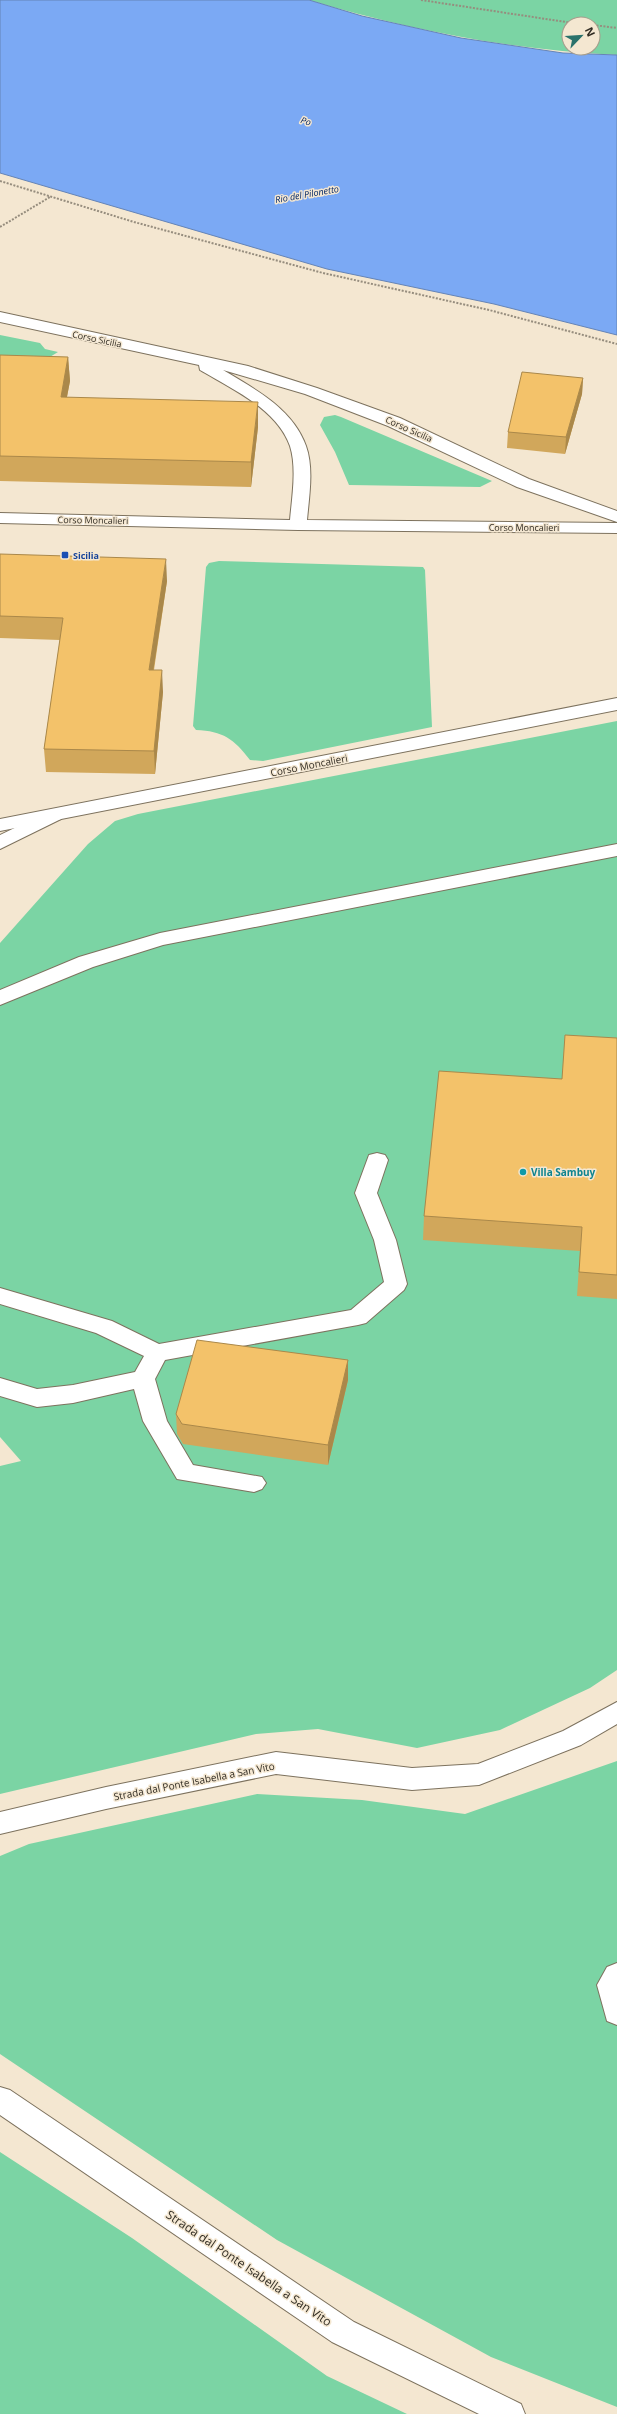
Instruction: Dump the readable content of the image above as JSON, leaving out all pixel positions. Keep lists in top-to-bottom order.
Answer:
{
  "streets": {
    "street": ["Corso Sicilia", "Corso Moncalieri", "Strada dal Ponte Isabella a San Vito"]
  },
  "crossings": [
    ["Corso Sicilia", "Corso Moncalieri"]
  ],
  "water": ["Po", "Rio del Pilonetto"],
  "places": {
    "transit": ["Sicilia"],
    "other": ["Villa Sambuy"]
  },
  "north": "top right"
}
